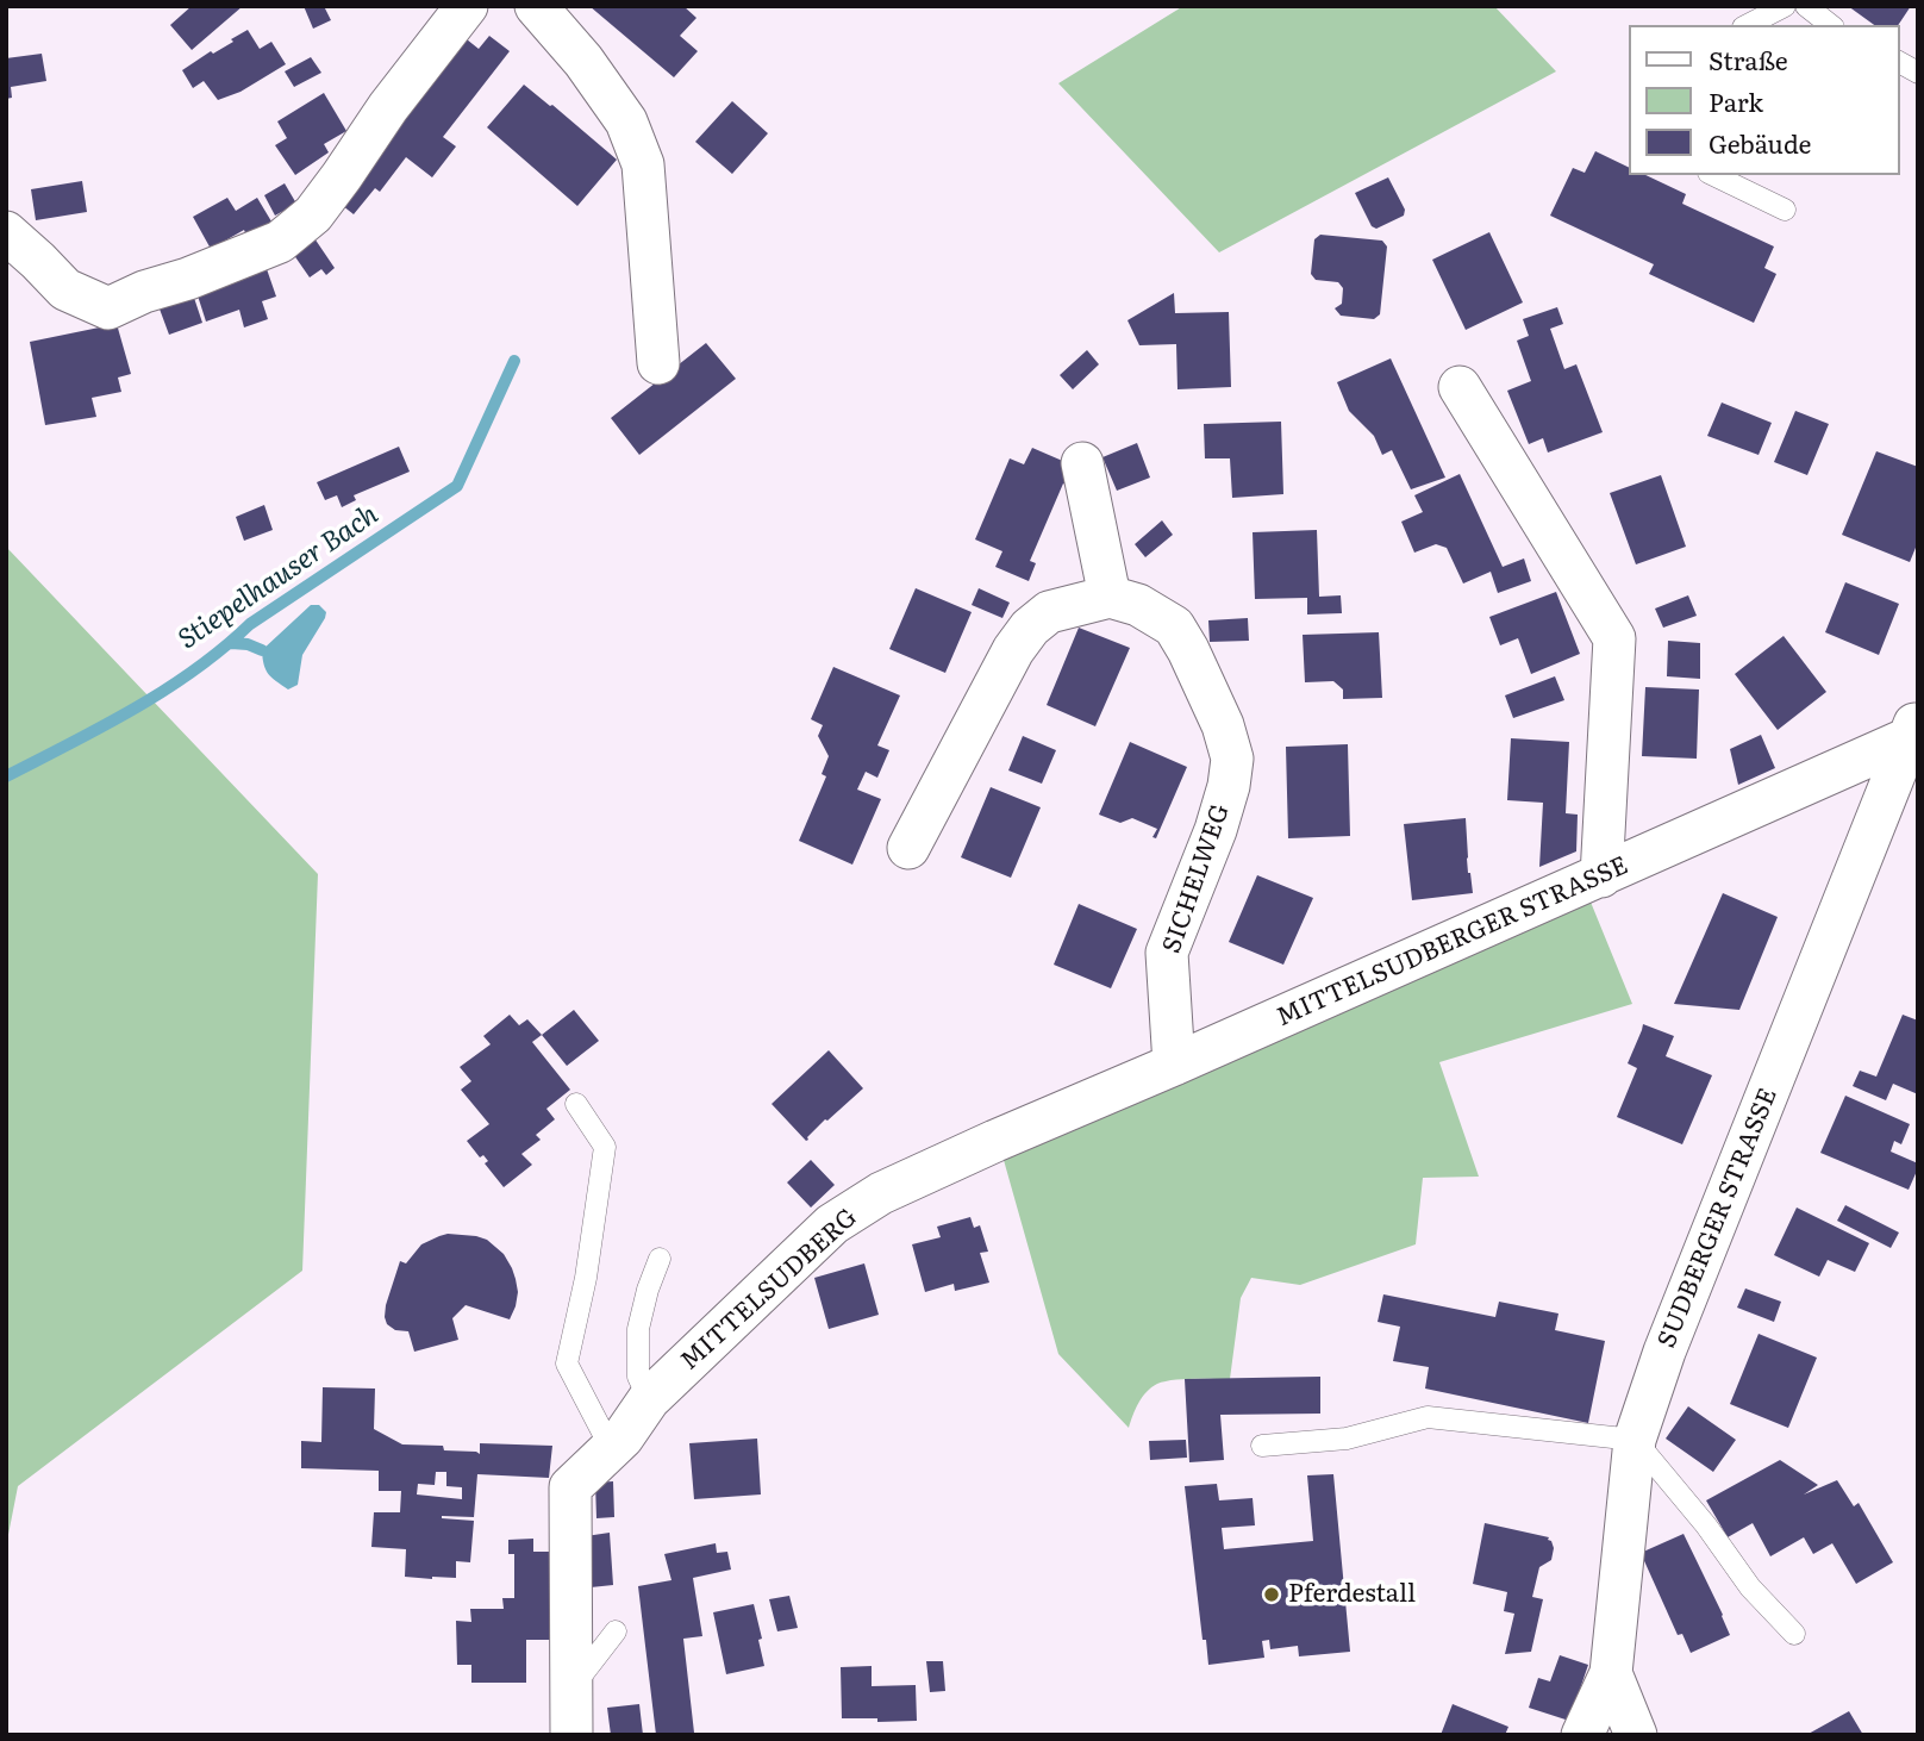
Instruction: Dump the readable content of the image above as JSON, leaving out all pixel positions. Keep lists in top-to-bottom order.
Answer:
{
  "streets": {
    "street": [
      "SICHELWEG",
      "MITTELSUDBERGER STRASSE",
      "SUDBERGER STRASSE",
      "MITTELSUDBERG"
    ]
  },
  "crossings": [
    ["SICHELWEG", "MITTELSUDBERGER STRASSE"],
    ["MITTELSUDBERGER STRASSE", "SUDBERGER STRASSE"],
    ["MITTELSUDBERGER STRASSE", "MITTELSUDBERG"]
  ],
  "water": ["Stiepelhauser Bach"],
  "places": ["Pferdestall"],
  "legend": ["Straße", "Park", "Gebäude"]
}
